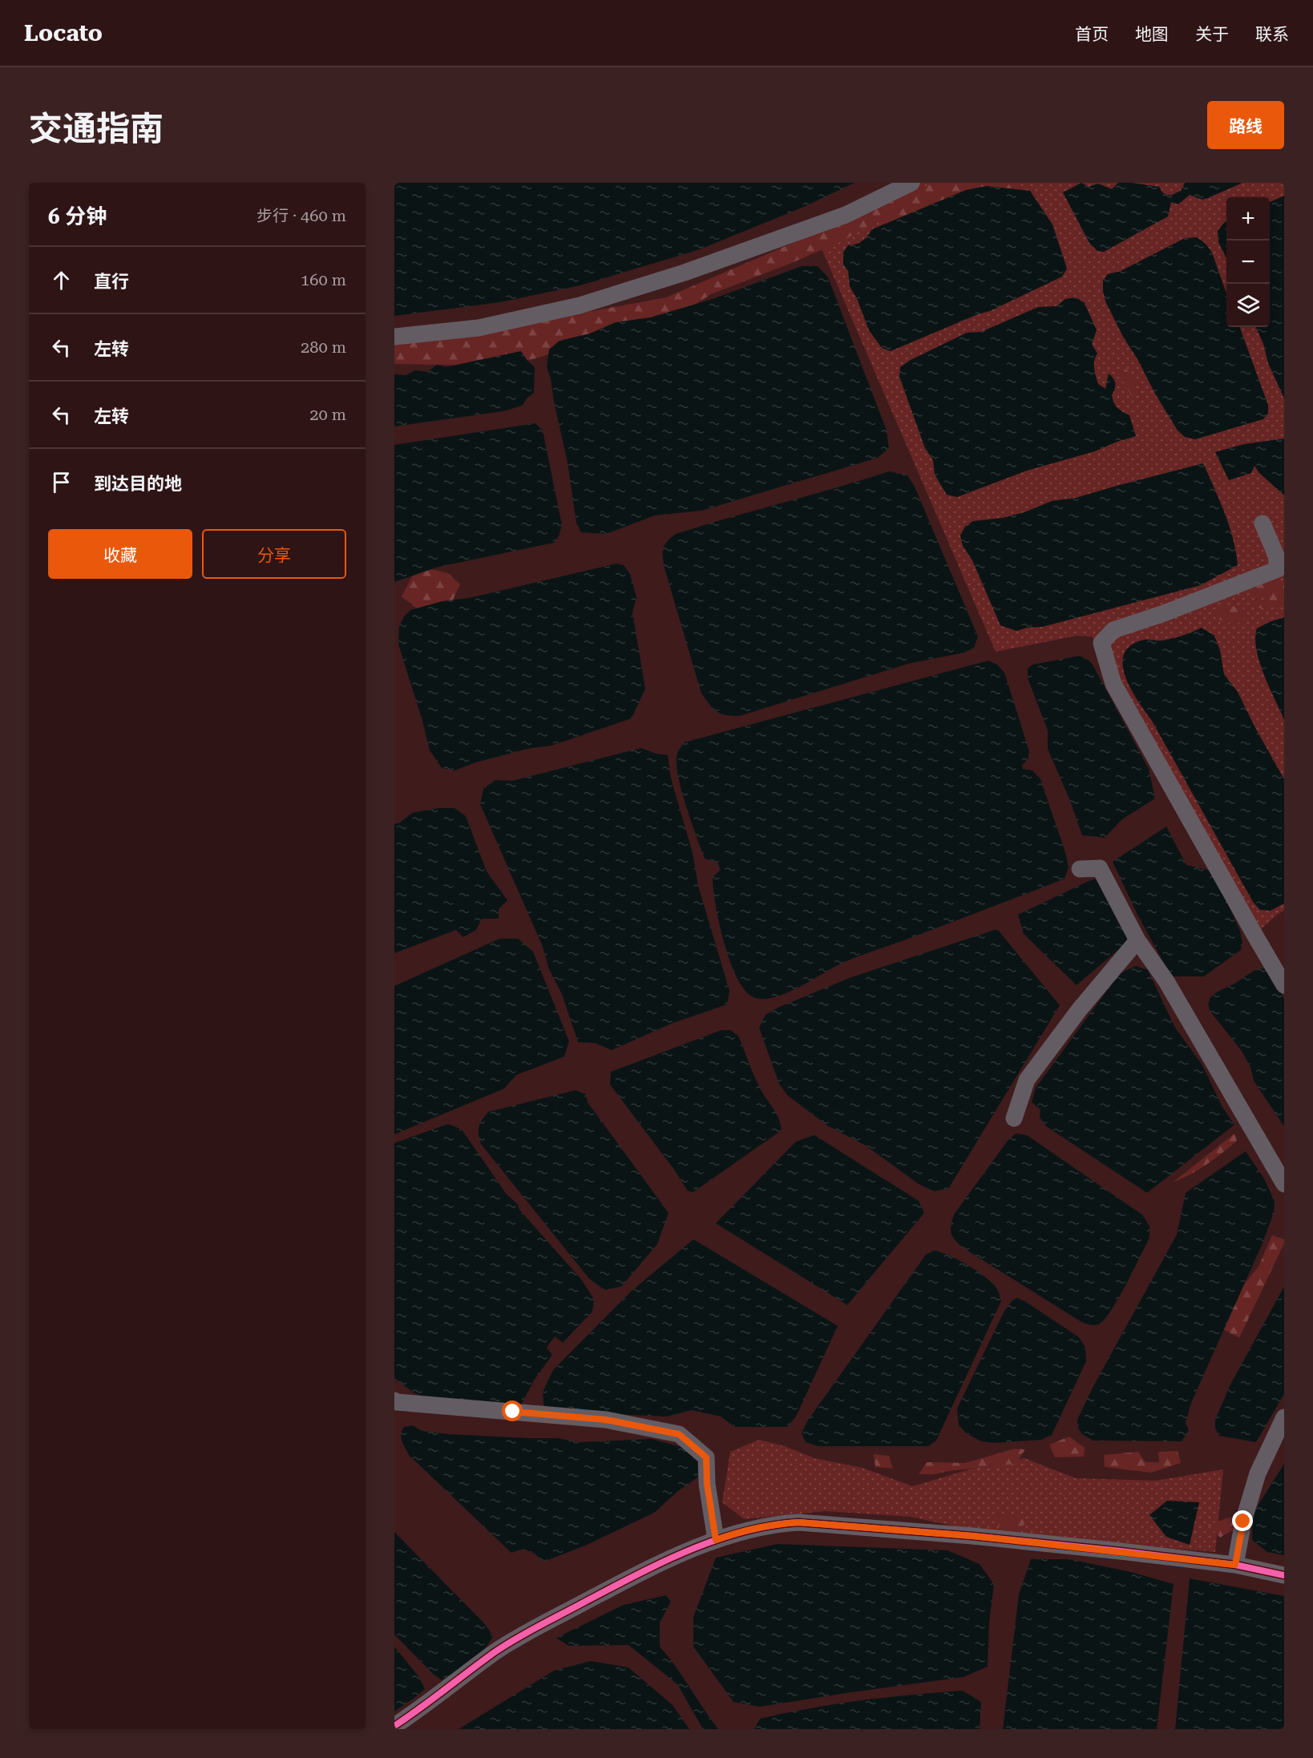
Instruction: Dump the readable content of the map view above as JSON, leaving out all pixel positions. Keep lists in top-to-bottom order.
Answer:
{
  "page": {
    "header": "Locato",
    "nav": [
      "首页",
      "地图",
      "关于",
      "联系"
    ],
    "title": "交通指南",
    "buttons": [
      "路线",
      ["收藏", "分享"]
    ],
    "heading": ["6 分钟", "步行 · 460 m"],
    "map_buttons": ["+", "−"],
    "list": [
      ["直行", "160 m"],
      ["左转", "280 m"],
      ["左转", "20 m"],
      "到达目的地"
    ]
  }
}
